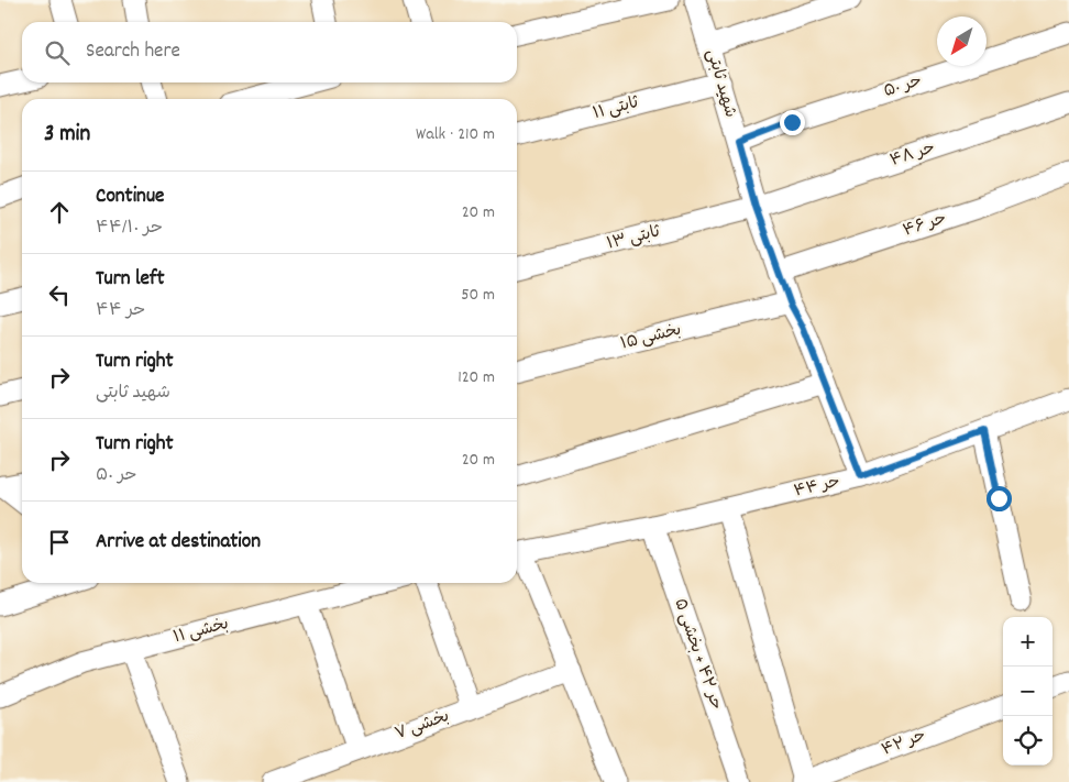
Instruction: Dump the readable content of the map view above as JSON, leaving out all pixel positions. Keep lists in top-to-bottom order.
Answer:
{
  "streets": {
    "street": [
      "شهید ثابتی",
      "حر ۵۰",
      "ثابتی ۱۱",
      "حر ۴۸",
      "حر ۴۶",
      "ثابتی ۱۳",
      "بخشی ۱۵",
      "حر ۴۴",
      "بخشی ۱۱",
      "حر ۴۲ + بخشی ۵",
      "بخشی ۷",
      "حر ۴۲"
    ]
  },
  "crossings": [
    ["شهید ثابتی", "حر ۵۰"],
    ["شهید ثابتی", "ثابتی ۱۱"],
    ["شهید ثابتی", "حر ۴۸"],
    ["شهید ثابتی", "حر ۴۶"],
    ["شهید ثابتی", "ثابتی ۱۳"],
    ["شهید ثابتی", "بخشی ۱۵"],
    ["شهید ثابتی", "حر ۴۴"],
    ["حر ۴۸", "ثابتی ۱۳"],
    ["حر ۴۴", "حر ۴۲ + بخشی ۵"]
  ],
  "north": "bottom left",
  "page": {
    "search": "Search here",
    "heading": ["3 min", "Walk · 210 m"],
    "list": [
      ["Continue", "حر ۴۴/۱۰", "20 m"],
      ["Turn left", "حر ۴۴", "50 m"],
      ["Turn right", "شهید ثابتی", "120 m"],
      ["Turn right", "حر ۵۰", "20 m"],
      "Arrive at destination"
    ],
    "map_buttons": ["+", "−"]
  }
}
